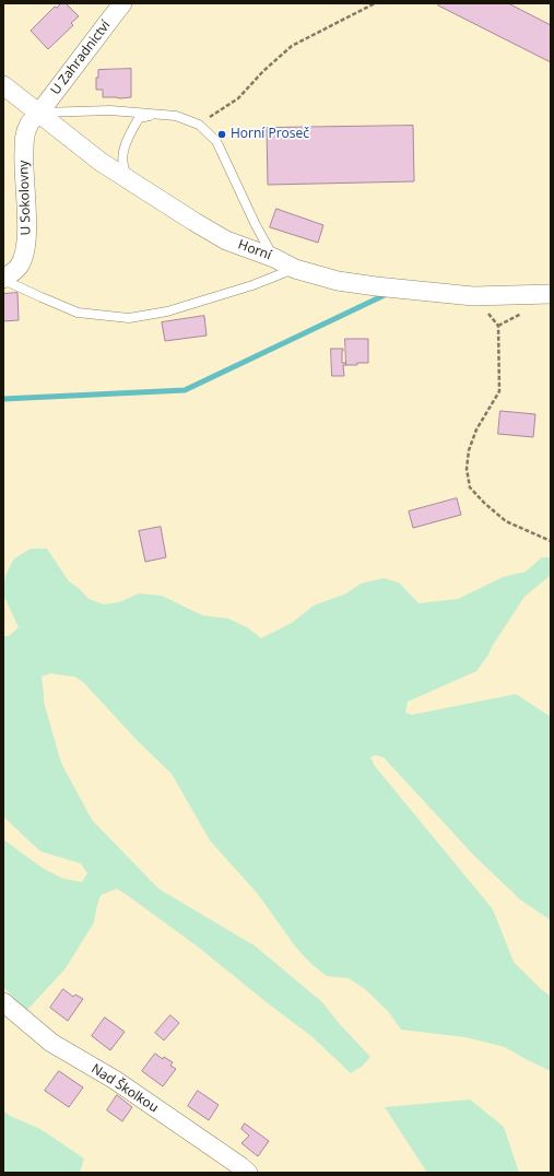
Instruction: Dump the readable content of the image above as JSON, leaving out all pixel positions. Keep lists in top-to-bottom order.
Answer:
{
  "streets": {
    "street": [
      "U Zahradnictví",
      "U Sokolovny",
      "Horní",
      "Nad Školkou"
    ]
  },
  "crossings": [
    ["U Zahradnictví", "U Sokolovny"],
    ["U Zahradnictví", "Horní"],
    ["U Sokolovny", "Horní"]
  ],
  "places": ["Horní Proseč"]
}
